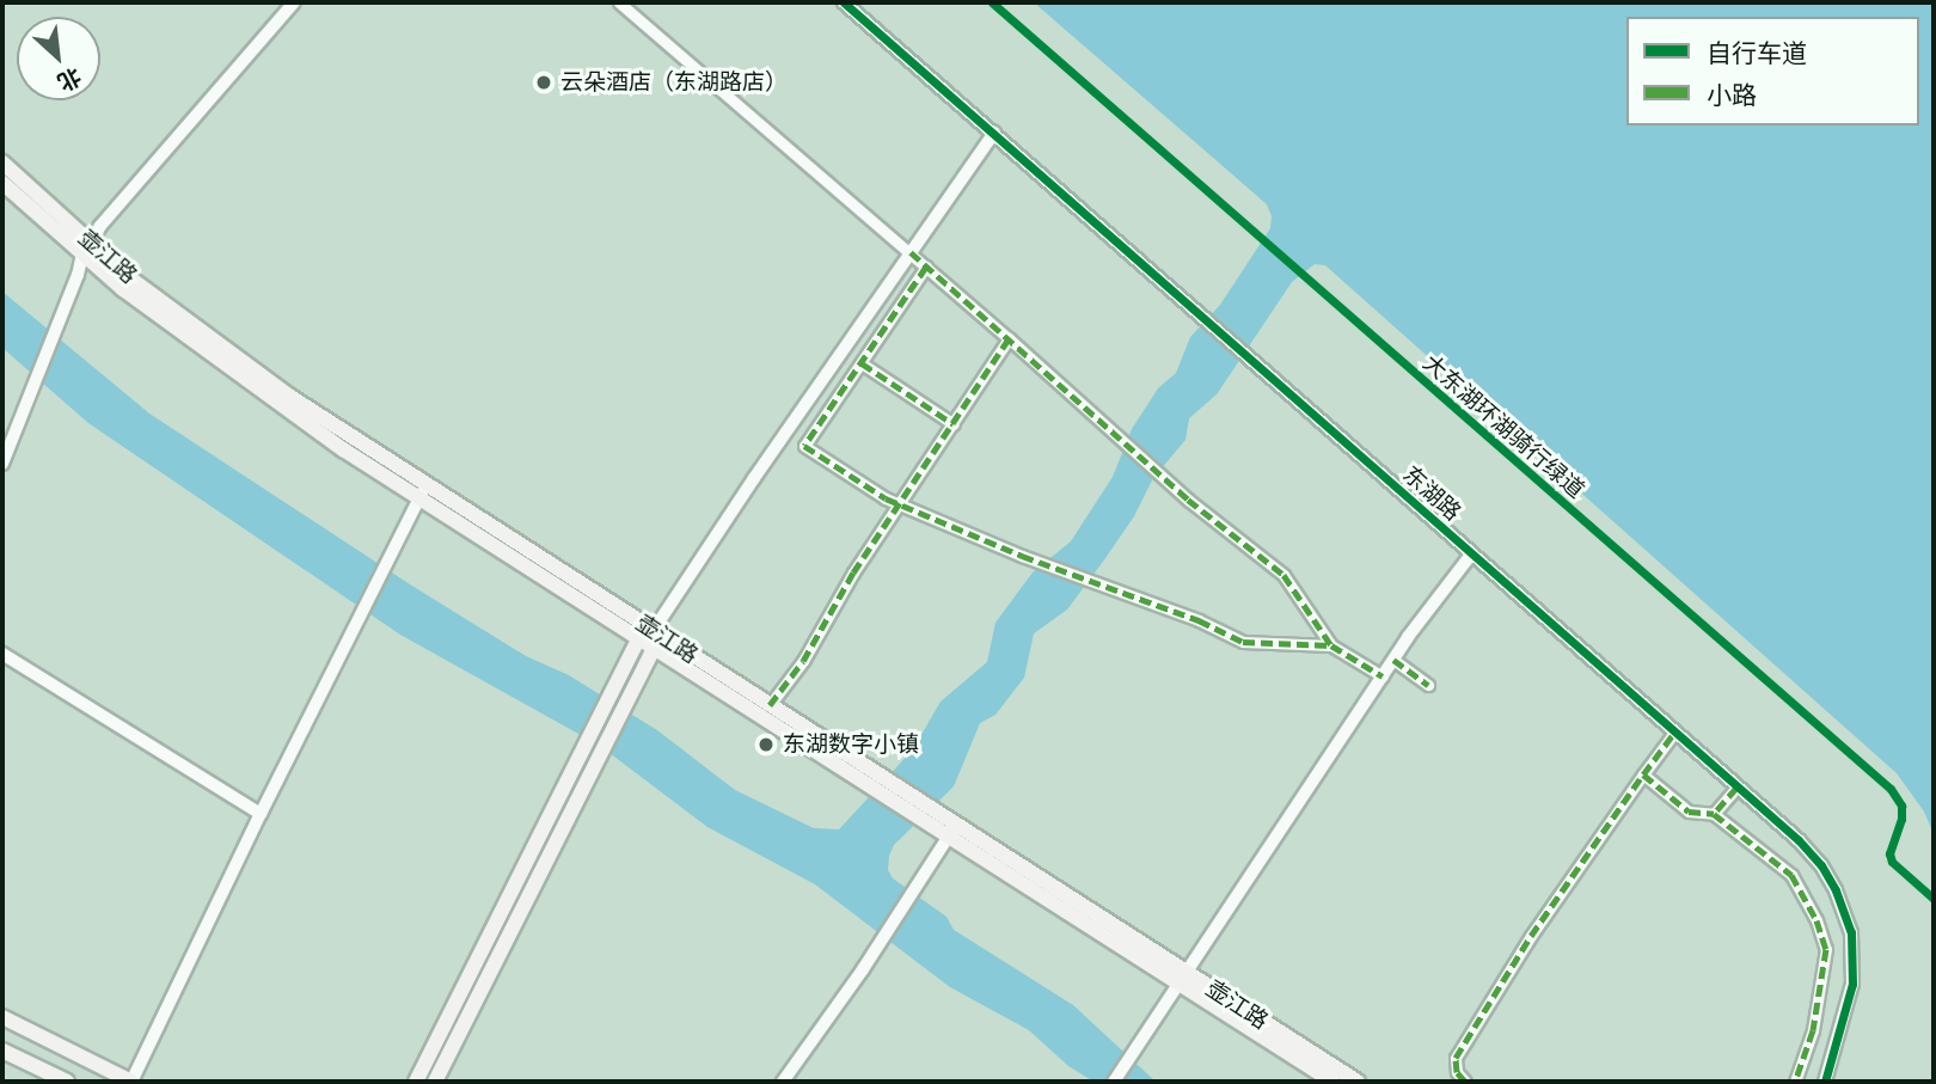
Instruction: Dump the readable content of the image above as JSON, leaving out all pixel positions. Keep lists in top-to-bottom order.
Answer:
{
  "streets": {
    "main road": ["壶江路"],
    "street": ["东湖路"],
    "cycle path": ["大东湖环湖骑行绿道"]
  },
  "places": ["云朵酒店（东湖路店）", "东湖数字小镇"],
  "legend": ["自行车道", "小路"],
  "north": "bottom right"
}
